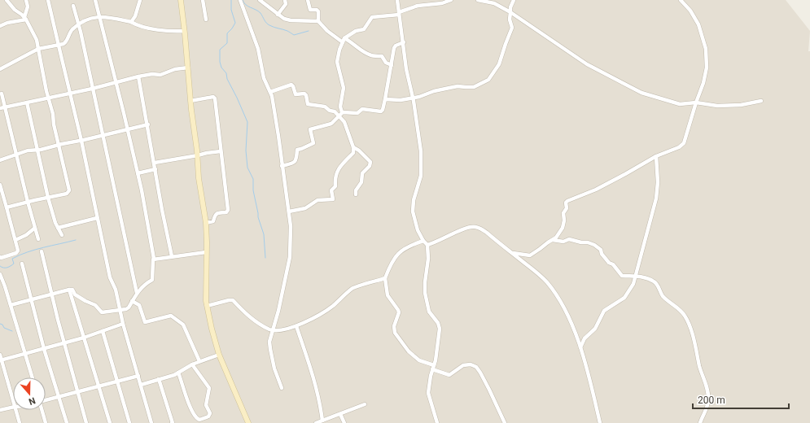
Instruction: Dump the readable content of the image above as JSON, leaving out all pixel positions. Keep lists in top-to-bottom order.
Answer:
{
  "scale_bar": "200 m",
  "north": "bottom"
}
